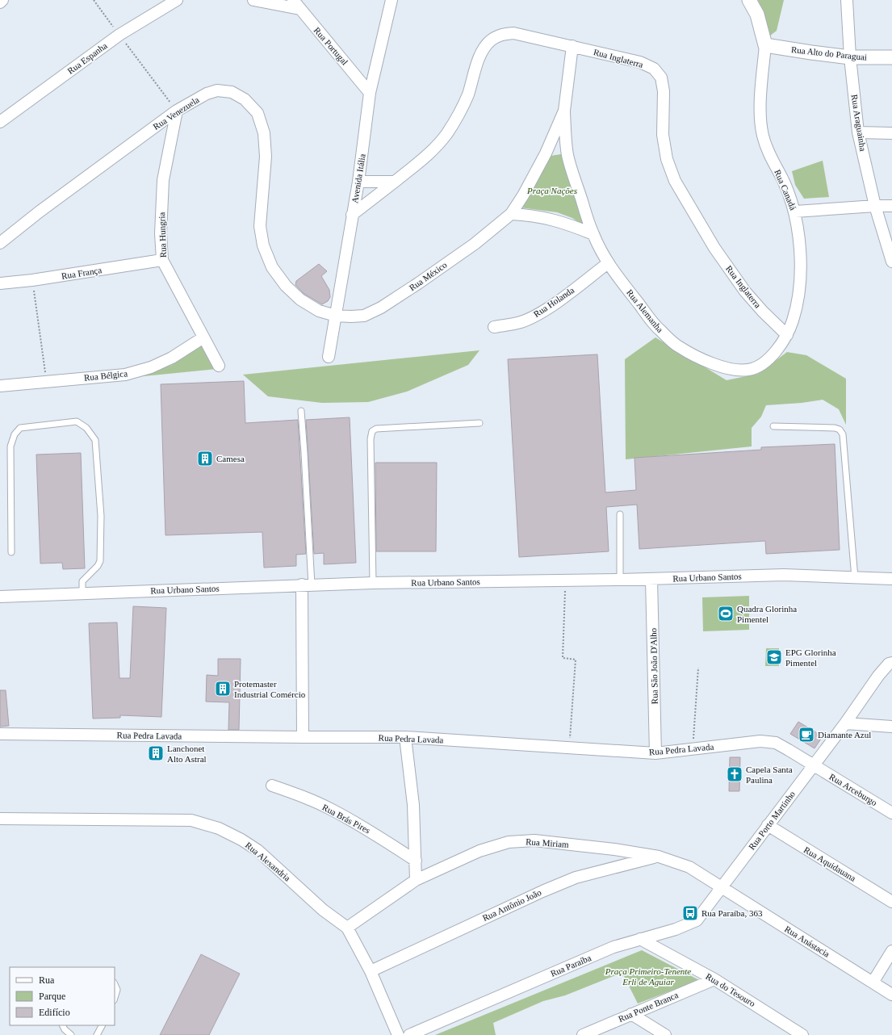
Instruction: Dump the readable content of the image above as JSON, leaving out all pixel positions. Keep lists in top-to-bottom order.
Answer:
{
  "streets": {
    "street": [
      "Rua Portugal",
      "Rua Alto do Paraguai",
      "Rua Espanha",
      "Rua Inglaterra",
      "Rua Venezuela",
      "Rua Araguainha",
      "Avenida Itália",
      "Rua Canadá",
      "Rua Hungria",
      "Rua França",
      "Rua México",
      "Rua Holanda",
      "Rua Alemanha",
      "Rua Bélgica",
      "Rua Urbano Santos",
      "Rua São João D'Alho",
      "Rua Pedra Lavada",
      "Rua Arceburgo",
      "Rua Brás Pires",
      "Rua Porto Martinho",
      "Rua Miriam",
      "Rua Alexandria",
      "Rua Aquidauana",
      "Rua Antônio João",
      "Rua Anástacia",
      "Rua Paraíba",
      "Rua do Tesouro",
      "Rua Ponte Branca"
    ]
  },
  "crossings": [
    ["Rua Portugal", "Avenida Itália"],
    ["Rua Alto do Paraguai", "Rua Araguainha"],
    ["Rua Alto do Paraguai", "Rua Canadá"],
    ["Rua Inglaterra", "Avenida Itália"],
    ["Rua Inglaterra", "Rua Canadá"],
    ["Rua Inglaterra", "Rua México"],
    ["Rua Inglaterra", "Rua Alemanha"],
    ["Rua Venezuela", "Avenida Itália"],
    ["Rua Venezuela", "Rua Hungria"],
    ["Rua Venezuela", "Rua México"],
    ["Avenida Itália", "Rua México"],
    ["Rua Canadá", "Rua Alemanha"],
    ["Rua Hungria", "Rua França"],
    ["Rua Hungria", "Rua Bélgica"],
    ["Rua México", "Rua Alemanha"],
    ["Rua Holanda", "Rua Alemanha"],
    ["Rua Urbano Santos", "Rua São João D'Alho"],
    ["Rua São João D'Alho", "Rua Pedra Lavada"],
    ["Rua Pedra Lavada", "Rua Arceburgo"],
    ["Rua Pedra Lavada", "Rua Porto Martinho"],
    ["Rua Arceburgo", "Rua Porto Martinho"],
    ["Rua Porto Martinho", "Rua Miriam"],
    ["Rua Porto Martinho", "Rua Aquidauana"],
    ["Rua Porto Martinho", "Rua Anástacia"],
    ["Rua Porto Martinho", "Rua Paraíba"],
    ["Rua Miriam", "Rua Alexandria"],
    ["Rua Miriam", "Rua Antônio João"],
    ["Rua Miriam", "Rua Anástacia"],
    ["Rua Miriam", "Rua Paraíba"],
    ["Rua Alexandria", "Rua Antônio João"],
    ["Rua Anástacia", "Rua Paraíba"],
    ["Rua Paraíba", "Rua do Tesouro"],
    ["Rua do Tesouro", "Rua Ponte Branca"]
  ],
  "parks": ["Praça Nações", "Praça Primeiro-Tenente Erli de Aguiar"],
  "places": {
    "building": ["Camesa", "Protemaster Industrial Comércio", "Lanchonet Alto Astral"],
    "sports": ["Quadra Glorinha Pimentel"],
    "school or university": ["EPG Glorinha Pimentel"],
    "cafe": ["Diamante Azul"],
    "church": ["Capela Santa Paulina"],
    "bus stop": ["Rua Paraíba, 363"]
  },
  "legend": ["Rua", "Parque", "Edifício"]
}
